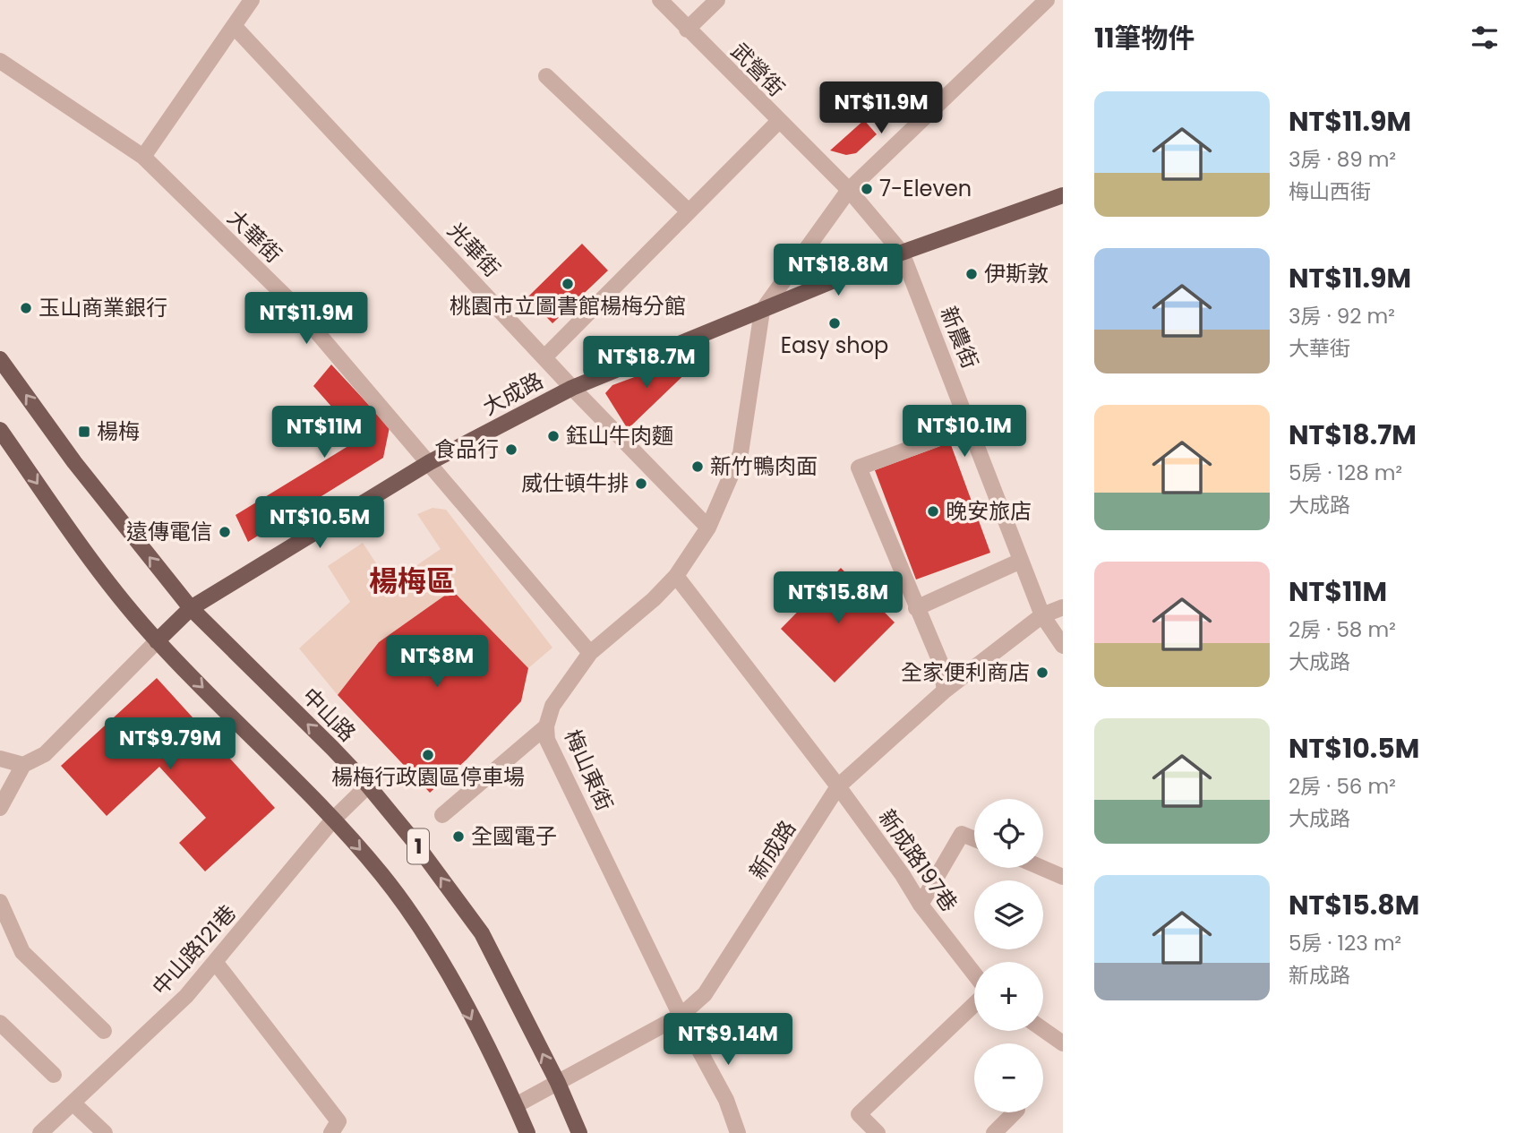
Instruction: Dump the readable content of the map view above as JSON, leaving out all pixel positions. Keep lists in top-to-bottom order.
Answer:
{
  "streets": {
    "main road": ["大成路", "中山路", "1"],
    "street": [
      "武營街",
      "大華街",
      "光華街",
      "新農街",
      "梅山東街",
      "新成路",
      "新成路197巷",
      "中山路121巷"
    ]
  },
  "crossings": [
    ["武營街", "新農街"],
    ["武營街", "大成路"],
    ["大華街", "大成路"],
    ["大華街", "梅山東街"],
    ["光華街", "大成路"],
    ["光華街", "梅山東街"],
    ["新農街", "大成路"],
    ["新農街", "新成路"],
    ["大成路", "中山路"],
    ["大成路", "梅山東街"],
    ["大成路", "1"],
    ["中山路", "新成路"],
    ["中山路", "中山路121巷"],
    ["梅山東街", "新成路"],
    ["梅山東街", "新成路197巷"],
    ["1", "新成路"],
    ["1", "中山路121巷"],
    ["新成路", "新成路197巷"]
  ],
  "districts": ["楊梅區"],
  "places": {
    "other": [
      "7-Eleven",
      "伊斯敦",
      "桃園市立圖書館楊梅分館",
      "玉山商業銀行",
      "Easy shop",
      "鈺山牛肉麵",
      "食品行",
      "新竹鴨肉面",
      "威仕頓牛排",
      "晚安旅店",
      "遠傳電信",
      "全家便利商店",
      "楊梅行政園區停車場",
      "全國電子"
    ],
    "transit": ["楊梅"]
  },
  "page": {
    "heading": "11筆物件",
    "list": [
      {
        "name": "NT$11.9M",
        "note": "3房 · 89 m² · 梅山西街"
      },
      {
        "name": "NT$11.9M",
        "note": "3房 · 92 m² · 大華街"
      },
      {
        "name": "NT$18.7M",
        "note": "5房 · 128 m² · 大成路"
      },
      {
        "name": "NT$11M",
        "note": "2房 · 58 m² · 大成路"
      },
      {
        "name": "NT$10.5M",
        "note": "2房 · 56 m² · 大成路"
      },
      {
        "name": "NT$15.8M",
        "note": "5房 · 123 m² · 新成路"
      }
    ],
    "price": [
      "NT$11.9M",
      "NT$18.8M",
      "NT$11.9M",
      "NT$18.7M",
      "NT$10.1M",
      "NT$11M",
      "NT$10.5M",
      "NT$15.8M",
      "NT$8M",
      "NT$9.79M",
      "NT$9.14M"
    ],
    "map_buttons": ["+", "−"]
  }
}
